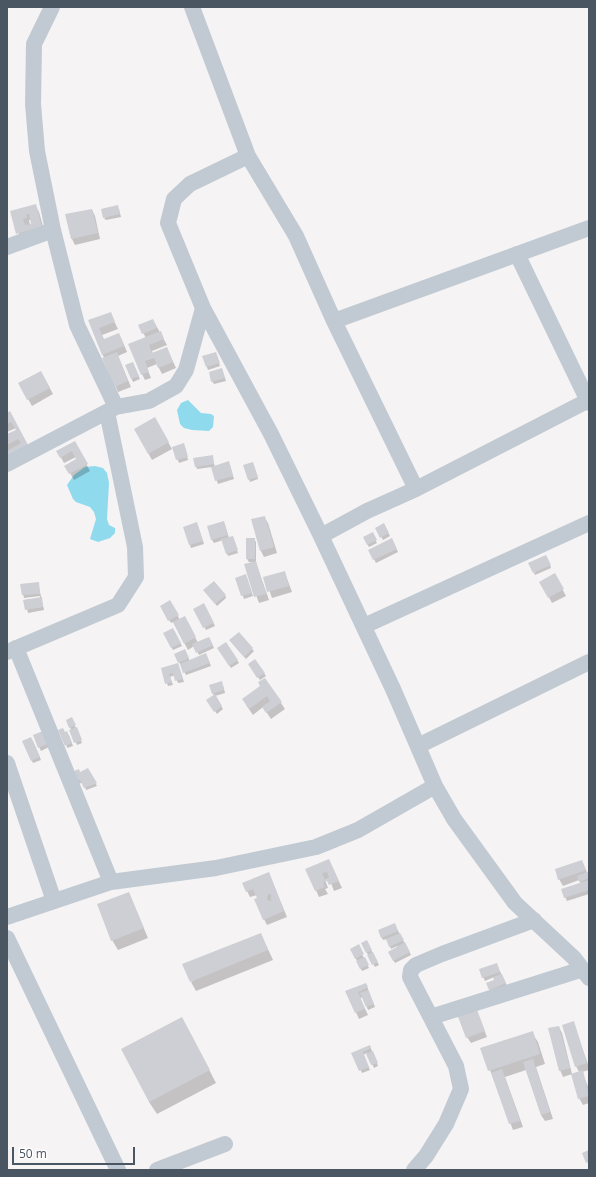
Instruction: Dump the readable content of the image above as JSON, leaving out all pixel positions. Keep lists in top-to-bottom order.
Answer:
{
  "scale_bar": "50 m"
}
